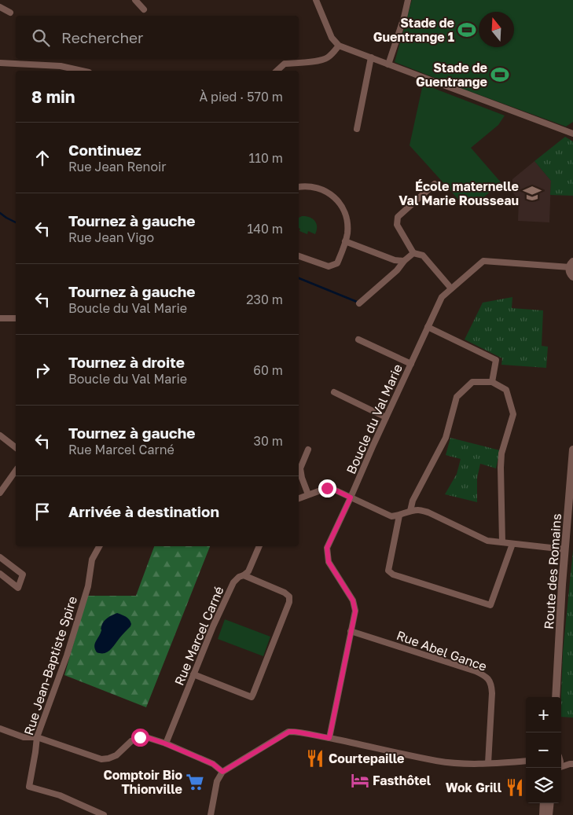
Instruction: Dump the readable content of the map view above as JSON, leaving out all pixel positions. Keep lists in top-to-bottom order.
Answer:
{
  "streets": {
    "street": [
      "Boucle du Val Marie",
      "Route des Romains",
      "Rue Marcel Carné",
      "Rue Abel Gance",
      "Rue Jean-Baptiste Spire"
    ]
  },
  "crossings": [
    ["Boucle du Val Marie", "Rue Abel Gance"]
  ],
  "places": {
    "sports": ["Stade de Guentrange 1", "Stade de Guentrange"],
    "school or university": ["École maternelle Val Marie Rousseau"],
    "restaurant": ["Courtepaille", "Wok Grill"],
    "hotel": ["Fasthôtel"],
    "supermarket": ["Comptoir Bio Thionville"]
  },
  "north": "top",
  "page": {
    "search": "Rechercher",
    "heading": ["8 min", "À pied · 570 m"],
    "list": [
      ["Continuez", "Rue Jean Renoir", "110 m"],
      ["Tournez à gauche", "Rue Jean Vigo", "140 m"],
      ["Tournez à gauche", "Boucle du Val Marie", "230 m"],
      ["Tournez à droite", "Boucle du Val Marie", "60 m"],
      ["Tournez à gauche", "Rue Marcel Carné", "30 m"],
      "Arrivée à destination"
    ],
    "map_buttons": ["+", "−"]
  }
}
